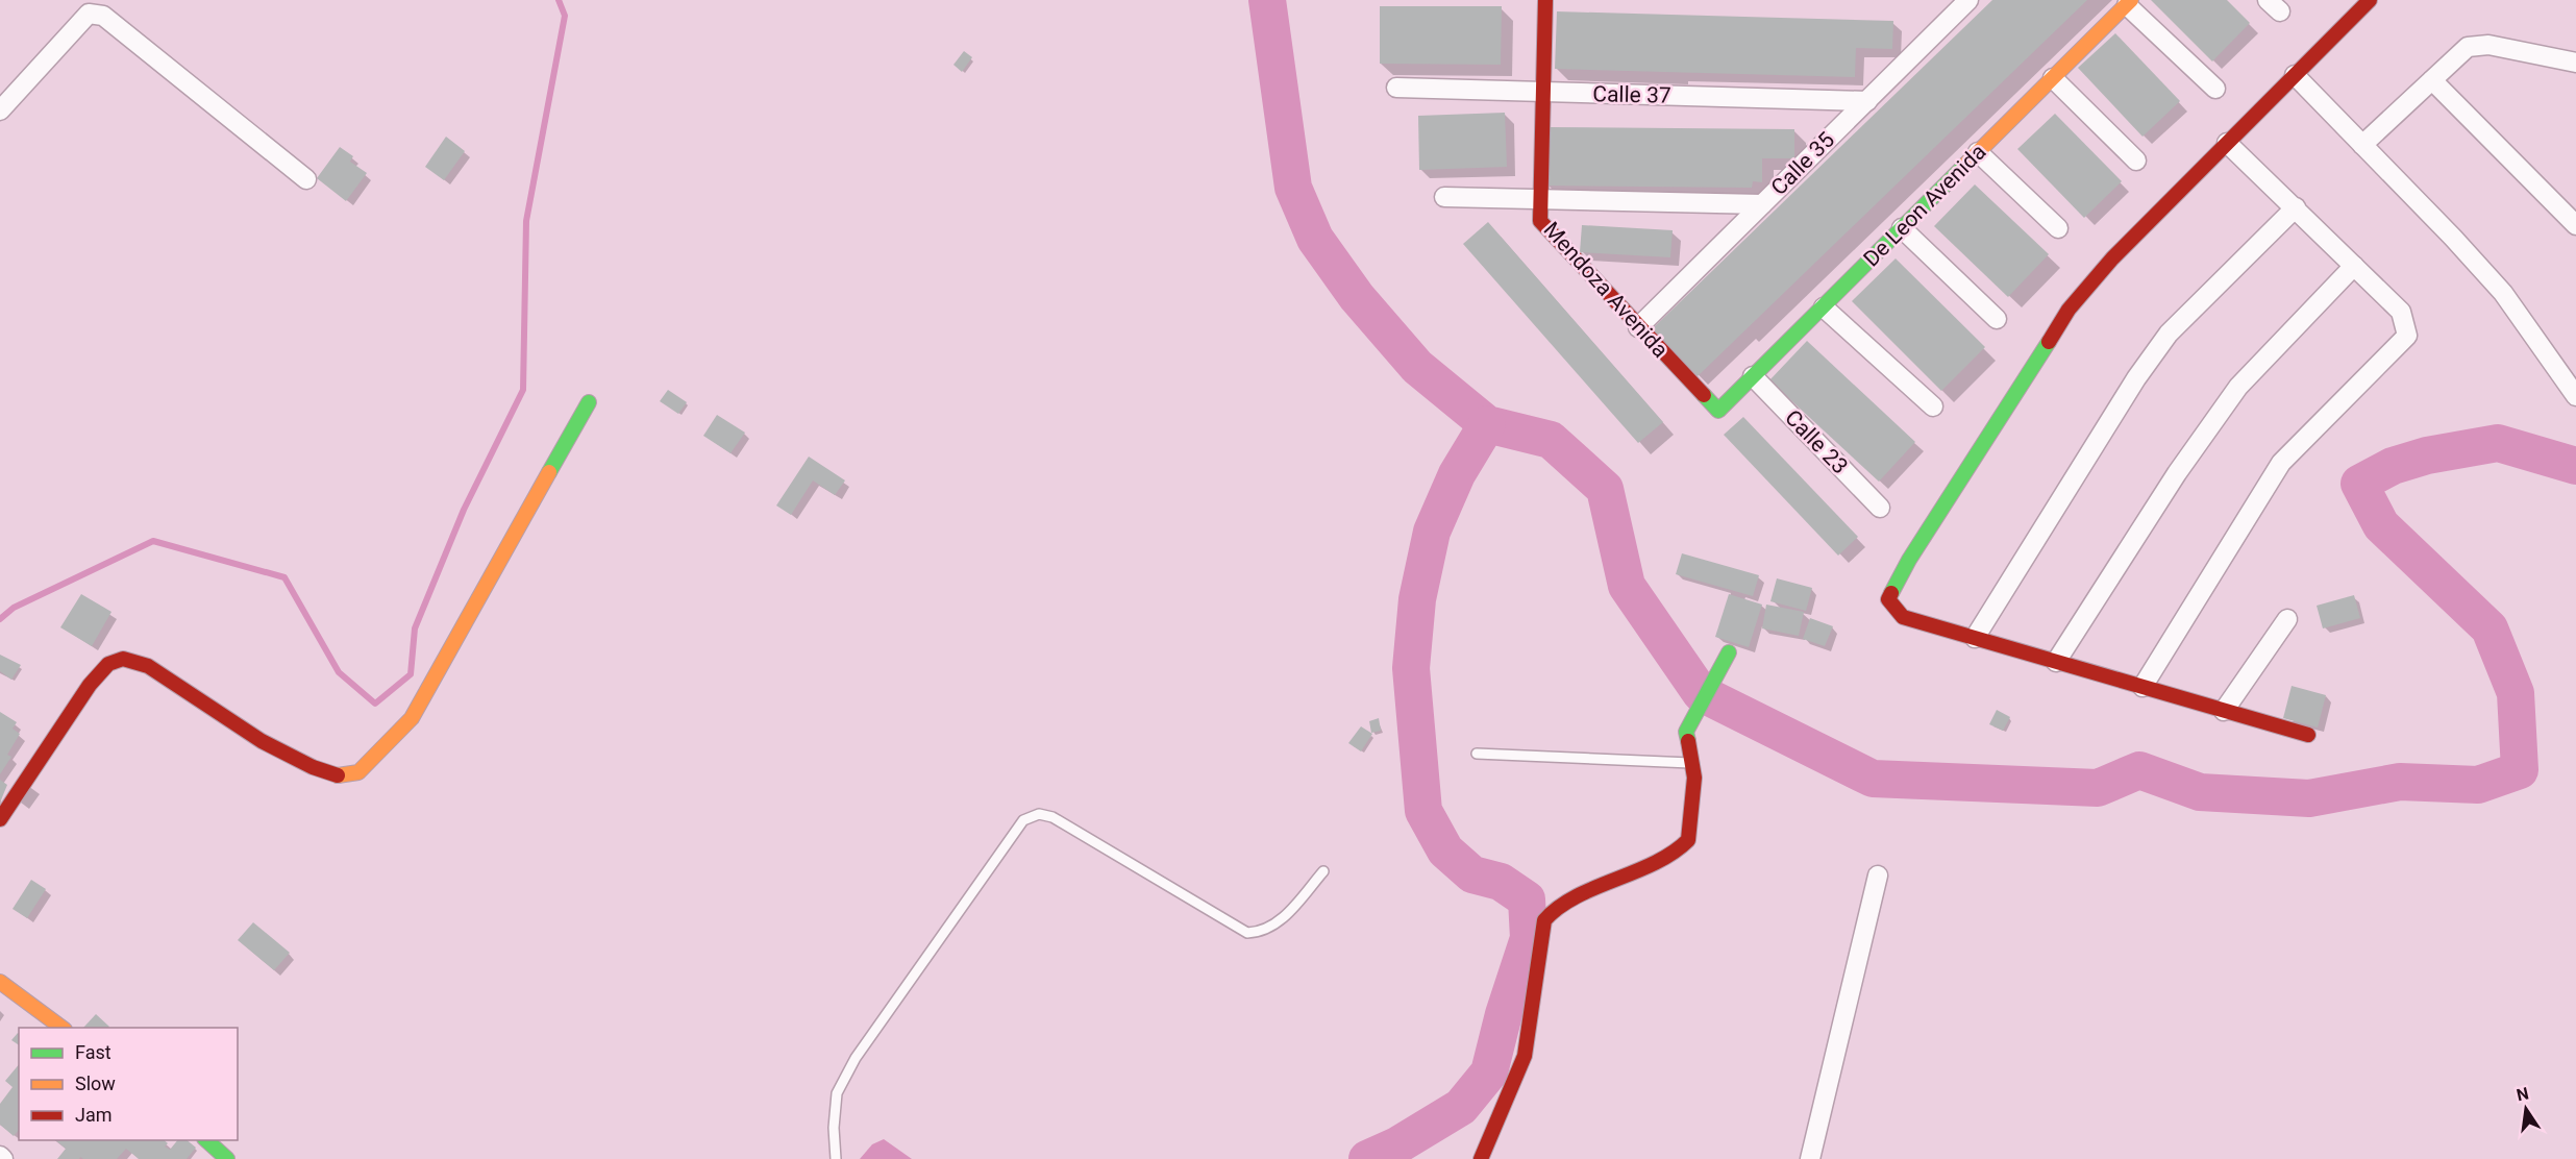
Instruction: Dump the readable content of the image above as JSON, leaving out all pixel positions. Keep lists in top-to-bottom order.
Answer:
{
  "streets": {
    "street": [
      "Calle 37",
      "Calle 35",
      "De Leon Avenida",
      "Mendoza Avenida",
      "Calle 23"
    ]
  },
  "crossings": [
    ["Calle 37", "Calle 35"],
    ["Calle 37", "Mendoza Avenida"],
    ["Calle 35", "Mendoza Avenida"],
    ["De Leon Avenida", "Mendoza Avenida"],
    ["De Leon Avenida", "Calle 23"]
  ],
  "legend": ["Fast", "Slow", "Jam"],
  "north": "top"
}
